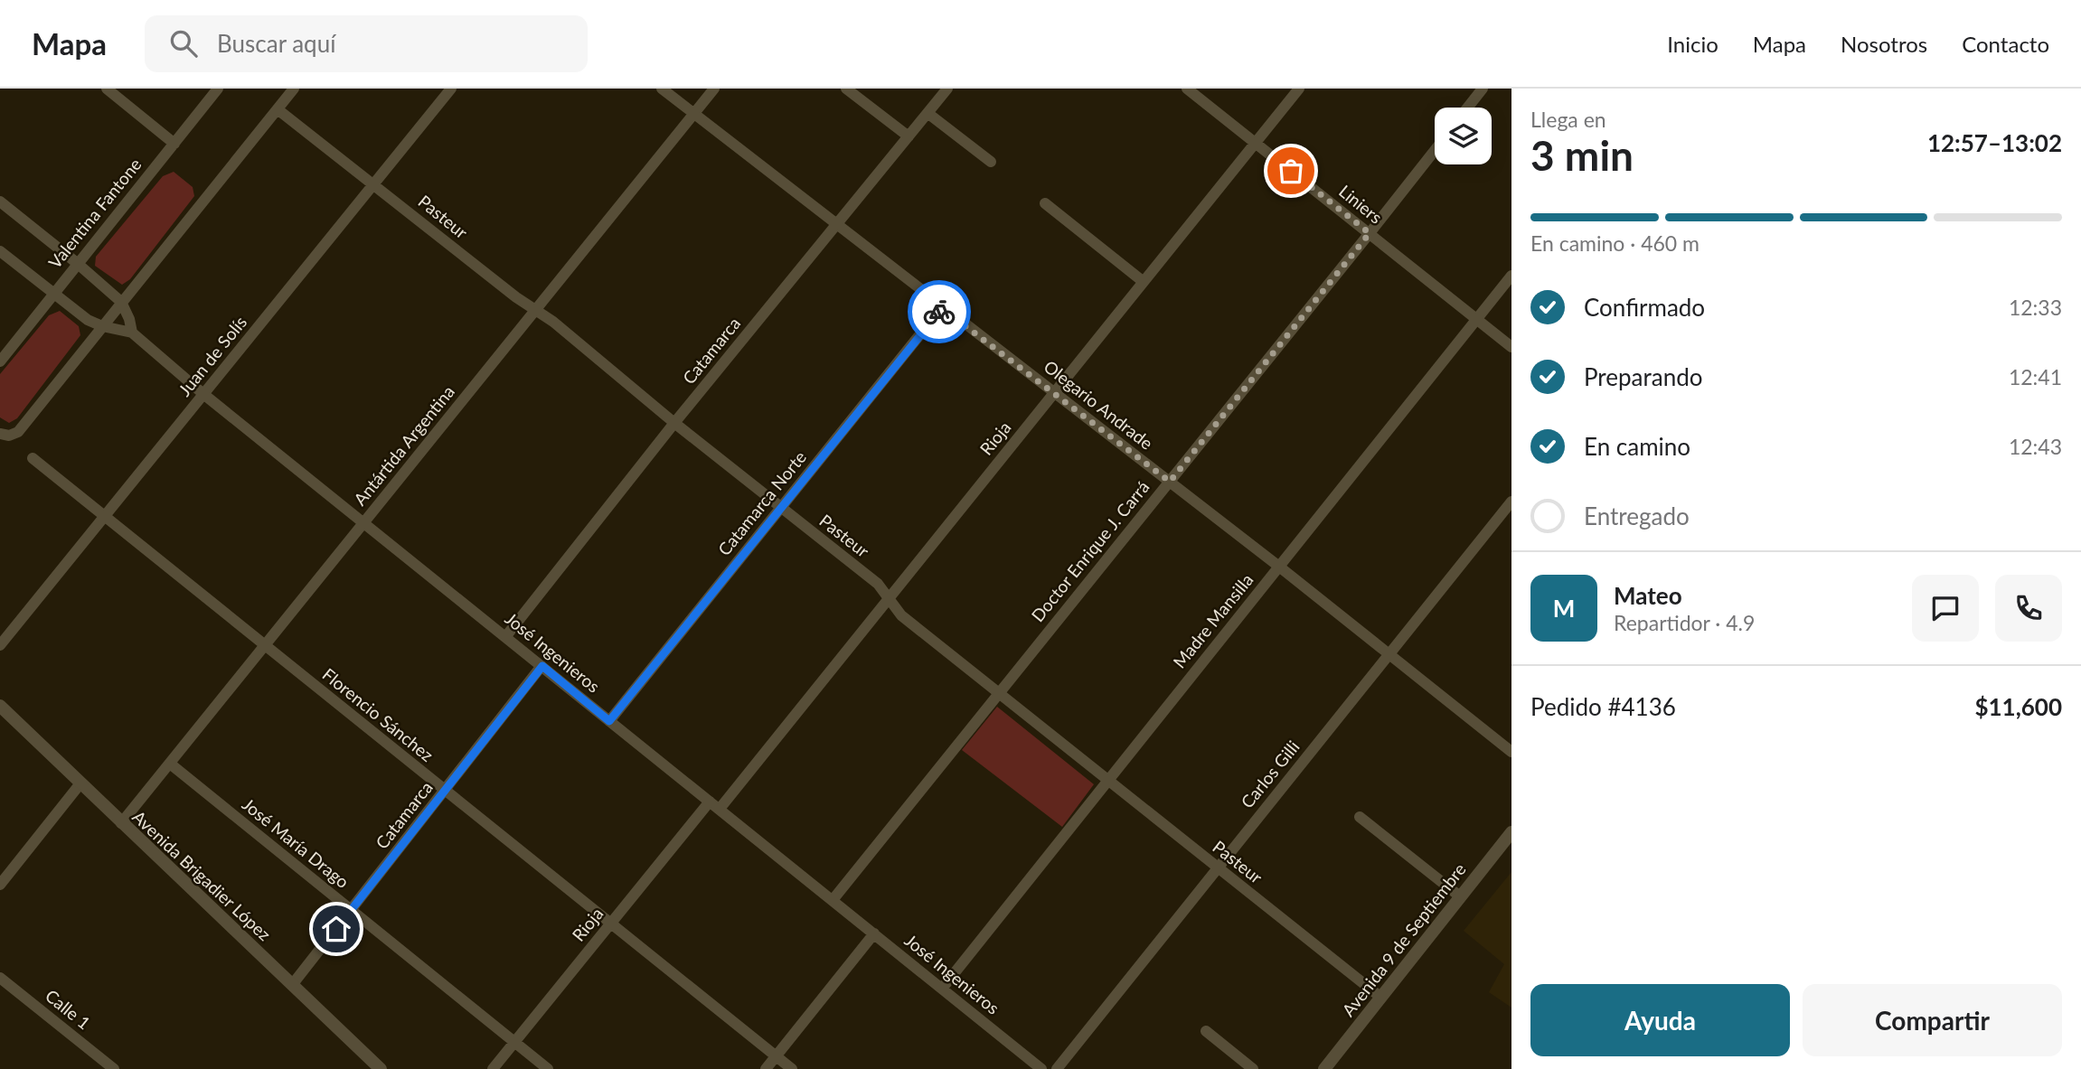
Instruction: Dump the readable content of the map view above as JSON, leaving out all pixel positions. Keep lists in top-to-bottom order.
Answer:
{
  "streets": {
    "street": [
      "Liniers",
      "Valentina Fantone",
      "Pasteur",
      "Catamarca",
      "Juan de Solís",
      "Olegario Andrade",
      "Rioja",
      "Antártida Argentina",
      "Catamarca Norte",
      "Doctor Enrique J. Carrá",
      "Madre Mansilla",
      "José Ingenieros",
      "Florencio Sánchez",
      "Carlos Gilli",
      "José María Drago",
      "Avenida Brigadier López",
      "Avenida 9 de Septiembre",
      "Calle 1"
    ]
  },
  "crossings": [
    ["Liniers", "Rioja"],
    ["Liniers", "Doctor Enrique J. Carrá"],
    ["Liniers", "Madre Mansilla"],
    ["Pasteur", "Catamarca"],
    ["Pasteur", "Juan de Solís"],
    ["Pasteur", "Rioja"],
    ["Pasteur", "Antártida Argentina"],
    ["Pasteur", "Catamarca Norte"],
    ["Pasteur", "Doctor Enrique J. Carrá"],
    ["Pasteur", "Madre Mansilla"],
    ["Pasteur", "Carlos Gilli"],
    ["Pasteur", "Avenida 9 de Septiembre"],
    ["Catamarca", "Olegario Andrade"],
    ["Catamarca", "José Ingenieros"],
    ["Catamarca", "Florencio Sánchez"],
    ["Catamarca", "José María Drago"],
    ["Catamarca", "Avenida Brigadier López"],
    ["Juan de Solís", "José Ingenieros"],
    ["Juan de Solís", "Florencio Sánchez"],
    ["Olegario Andrade", "Rioja"],
    ["Olegario Andrade", "Antártida Argentina"],
    ["Olegario Andrade", "Catamarca Norte"],
    ["Olegario Andrade", "Doctor Enrique J. Carrá"],
    ["Olegario Andrade", "Madre Mansilla"],
    ["Olegario Andrade", "Carlos Gilli"],
    ["Rioja", "José Ingenieros"],
    ["Rioja", "Florencio Sánchez"],
    ["Rioja", "José María Drago"],
    ["Antártida Argentina", "José Ingenieros"],
    ["Antártida Argentina", "Florencio Sánchez"],
    ["Antártida Argentina", "José María Drago"],
    ["Antártida Argentina", "Avenida Brigadier López"],
    ["Catamarca Norte", "José Ingenieros"],
    ["Doctor Enrique J. Carrá", "José Ingenieros"],
    ["Madre Mansilla", "José Ingenieros"]
  ],
  "page": {
    "header": "Mapa",
    "search": "Buscar aquí",
    "nav": [
      "Inicio",
      "Mapa",
      "Nosotros",
      "Contacto"
    ],
    "heading": ["3 min", "Llega en", "12:57–13:02"],
    "panel": [
      "Mateo",
      "Repartidor · 4.9",
      "Pedido #4136",
      "$11,600"
    ],
    "bar": "En camino · 460 m",
    "list": [
      ["Confirmado", "12:33"],
      ["Preparando", "12:41"],
      ["En camino", "12:43"],
      "Entregado"
    ],
    "round": "M",
    "buttons": ["Ayuda", "Compartir"]
  }
}
